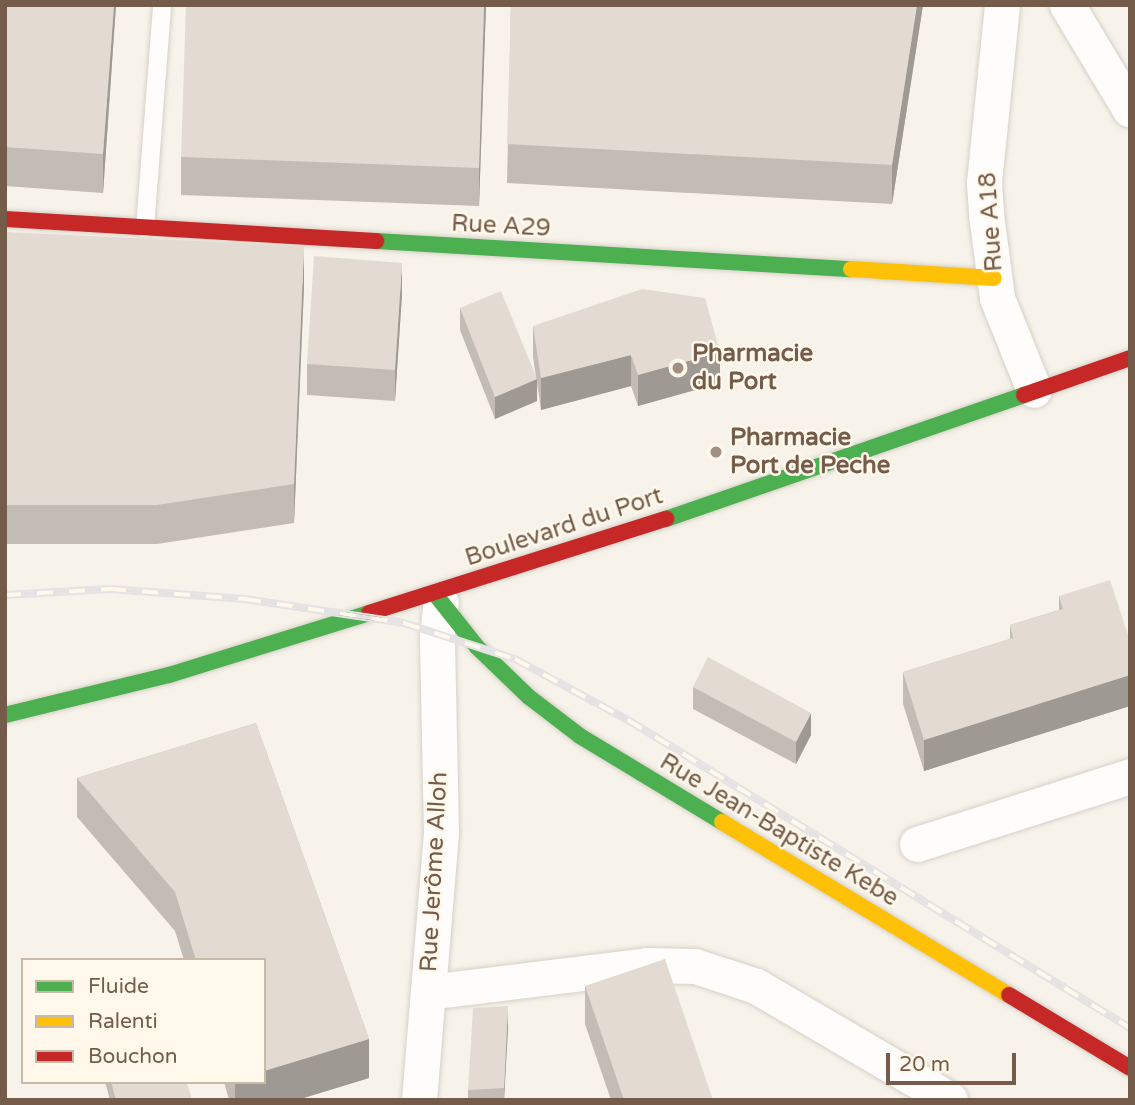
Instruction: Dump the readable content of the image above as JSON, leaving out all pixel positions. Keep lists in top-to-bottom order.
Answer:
{
  "streets": {
    "street": [
      "Rue A18",
      "Rue A29",
      "Boulevard du Port",
      "Rue Jean-Baptiste Kebe",
      "Rue Jerôme Alloh"
    ]
  },
  "crossings": [
    ["Rue A18", "Rue A29"],
    ["Rue A18", "Boulevard du Port"],
    ["Boulevard du Port", "Rue Jean-Baptiste Kebe"],
    ["Boulevard du Port", "Rue Jerôme Alloh"],
    ["Rue Jean-Baptiste Kebe", "Rue Jerôme Alloh"]
  ],
  "places": ["Pharmacie du Port", "Pharmacie Port de Peche"],
  "legend": ["Fluide", "Ralenti", "Bouchon"],
  "scale_bar": "20 m"
}
